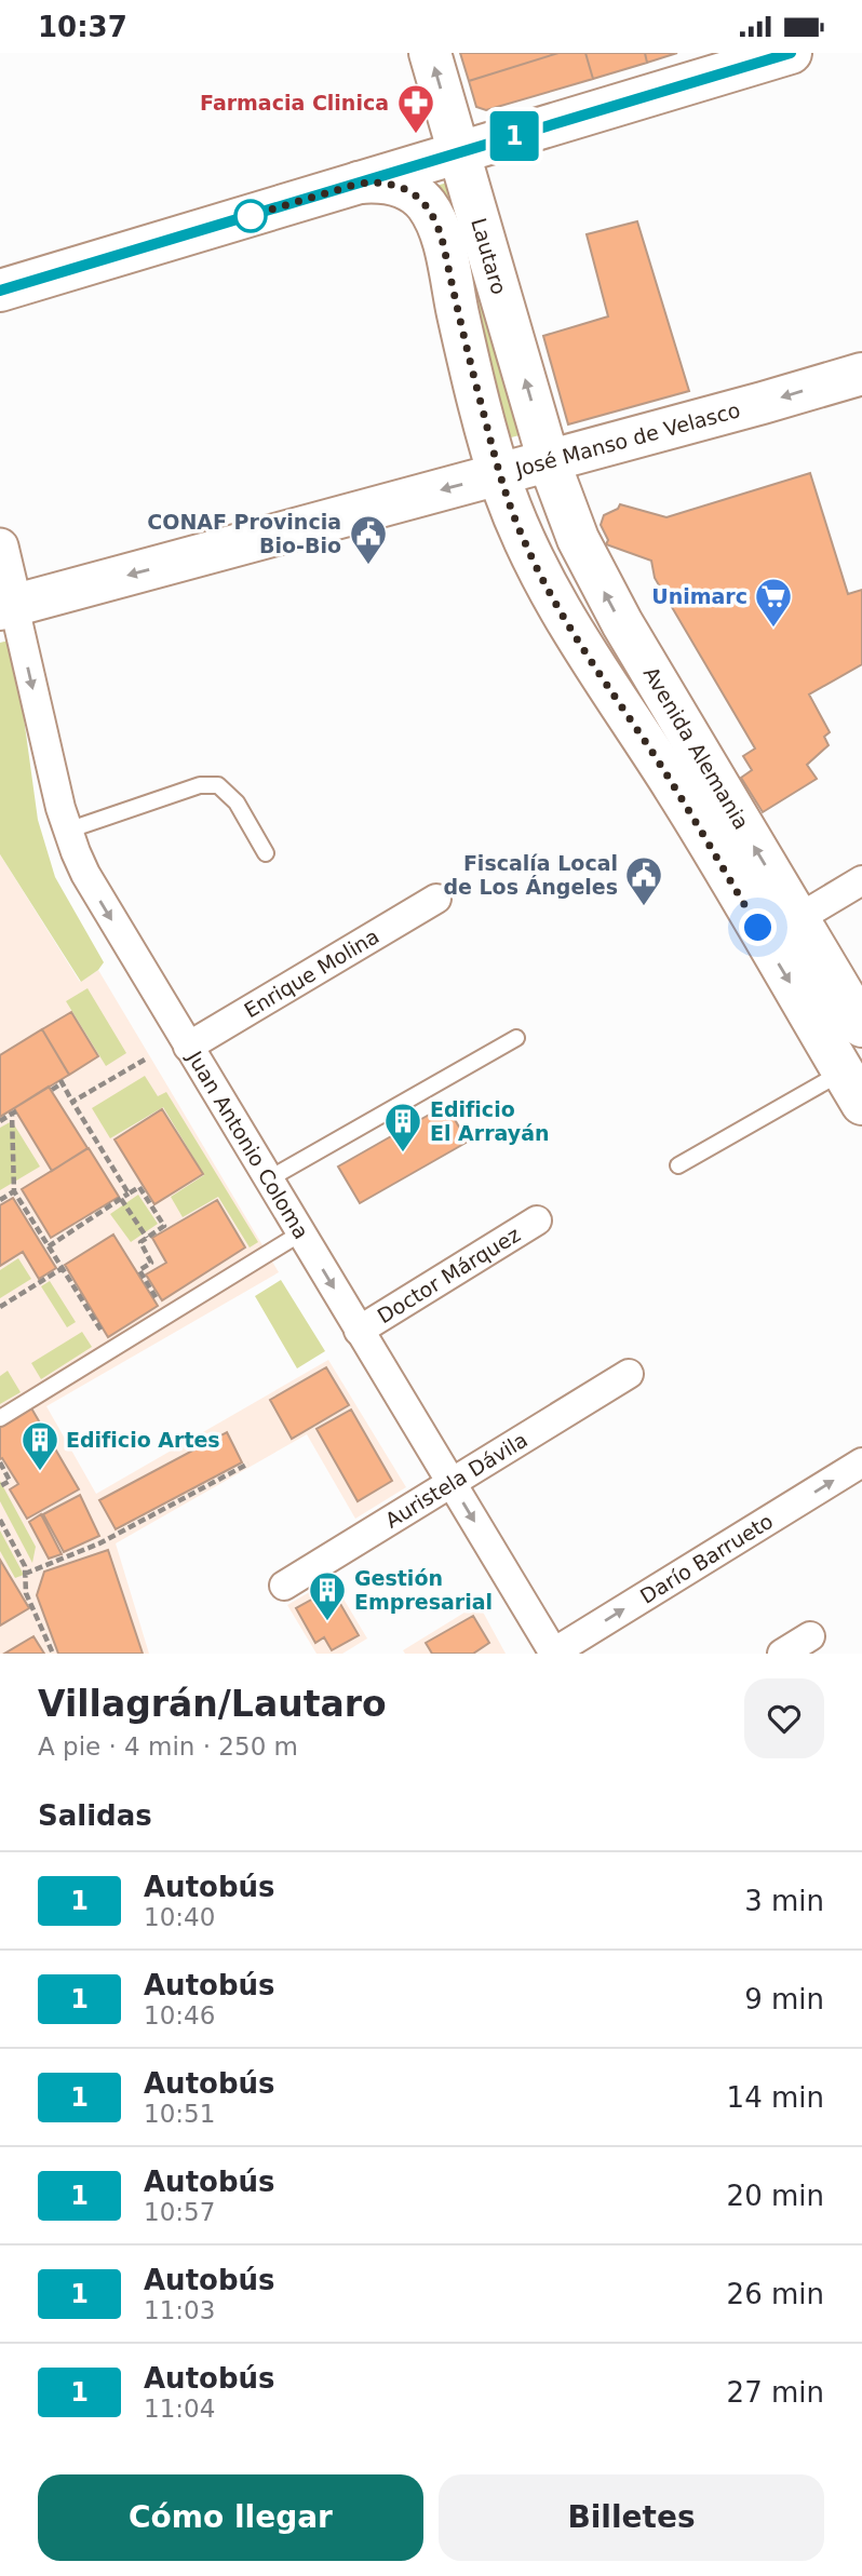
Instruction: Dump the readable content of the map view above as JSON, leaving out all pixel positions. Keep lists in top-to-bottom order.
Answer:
{
  "streets": {
    "main road": ["Lautaro", "José Manso de Velasco", "Avenida Alemania"],
    "street": [
      "Enrique Molina",
      "Juan Antonio Coloma",
      "Doctor Márquez",
      "Auristela Dávila",
      "Darío Barrueto"
    ]
  },
  "crossings": [
    ["Lautaro", "José Manso de Velasco"],
    ["Lautaro", "Avenida Alemania"],
    ["José Manso de Velasco", "Avenida Alemania"],
    ["José Manso de Velasco", "Juan Antonio Coloma"],
    ["Enrique Molina", "Juan Antonio Coloma"],
    ["Juan Antonio Coloma", "Doctor Márquez"],
    ["Juan Antonio Coloma", "Auristela Dávila"],
    ["Juan Antonio Coloma", "Darío Barrueto"]
  ],
  "one_way": ["Lautaro", "Juan Antonio Coloma", "Darío Barrueto"],
  "places": {
    "pharmacy": ["Farmacia Clinica"],
    "public building": ["CONAF Provincia Bio-Bio", "Fiscalía Local de Los Ángeles"],
    "supermarket": ["Unimarc"],
    "building": ["Edificio El Arrayán", "Edificio Artes", "Gestión Empresarial"]
  },
  "lines": ["bus line 1"],
  "page": {
    "status": "10:37",
    "on_map": "1",
    "heading": [
      ["Villagrán/Lautaro", "A pie · 4 min · 250 m"],
      "Salidas"
    ],
    "list": [
      {
        "mark": "1",
        "name": "Autobús",
        "note": "10:40",
        "value": "3 min"
      },
      {
        "mark": "1",
        "name": "Autobús",
        "note": "10:46",
        "value": "9 min"
      },
      {
        "mark": "1",
        "name": "Autobús",
        "note": "10:51",
        "value": "14 min"
      },
      {
        "mark": "1",
        "name": "Autobús",
        "note": "10:57",
        "value": "20 min"
      },
      {
        "mark": "1",
        "name": "Autobús",
        "note": "11:03",
        "value": "26 min"
      },
      {
        "mark": "1",
        "name": "Autobús",
        "note": "11:04",
        "value": "27 min"
      }
    ],
    "buttons": ["Cómo llegar", "Billetes"]
  }
}
